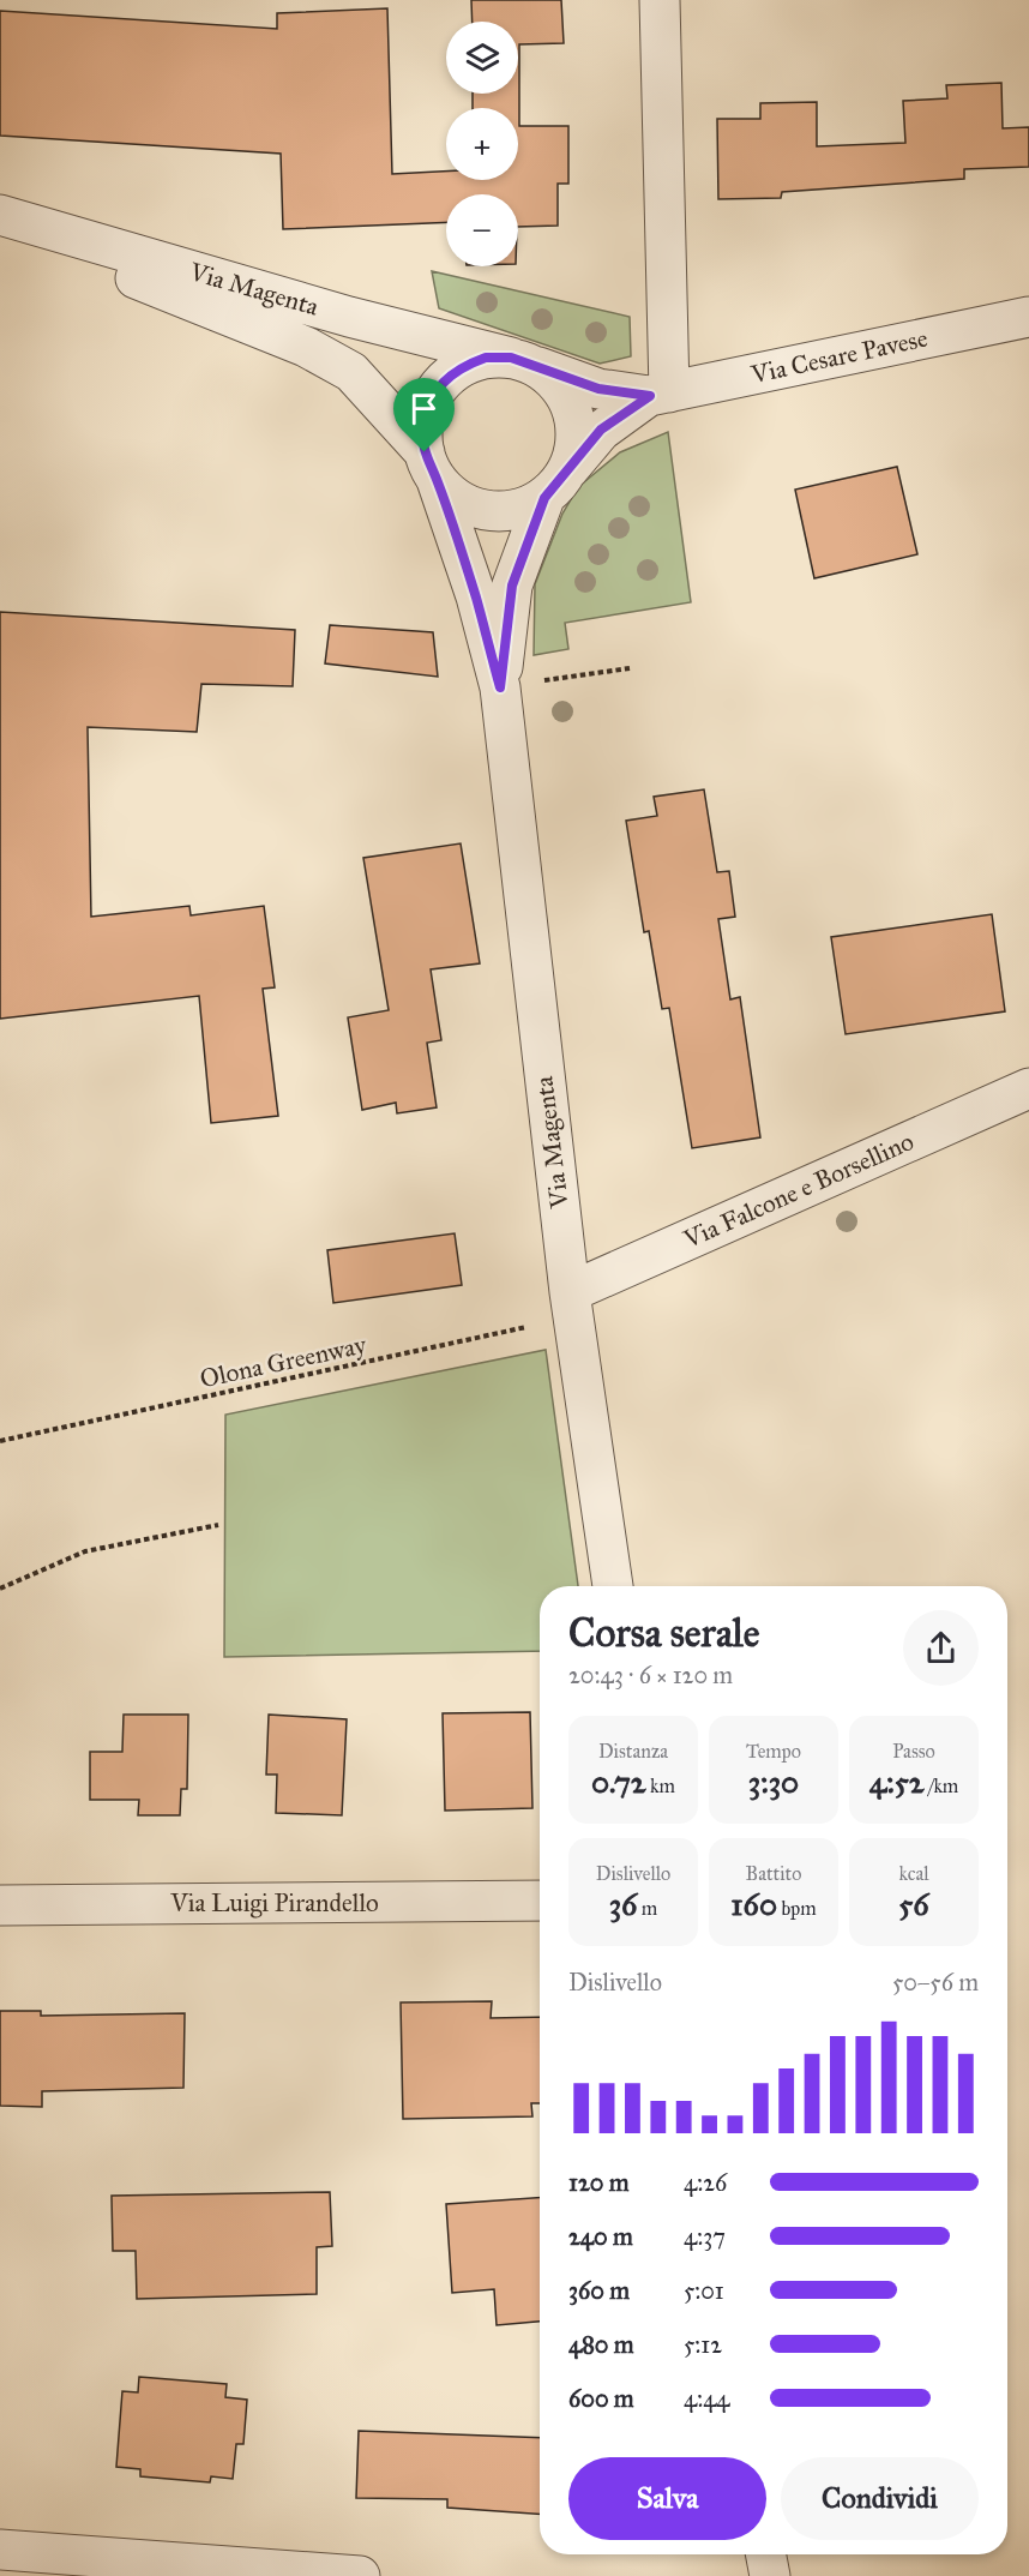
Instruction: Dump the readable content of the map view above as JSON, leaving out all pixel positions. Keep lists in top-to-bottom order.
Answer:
{
  "streets": {
    "street": [
      "Via Magenta",
      "Via Cesare Pavese",
      "Via Falcone e Borsellino",
      "Via Luigi Pirandello"
    ],
    "path": ["Olona Greenway"]
  },
  "crossings": [
    ["Via Magenta", "Via Cesare Pavese"],
    ["Via Magenta", "Via Falcone e Borsellino"],
    ["Via Magenta", "Olona Greenway"],
    ["Via Falcone e Borsellino", "Olona Greenway"]
  ],
  "page": {
    "map_buttons": ["+", "−"],
    "heading": ["Corsa serale", "20:43 · 6 × 120 m"],
    "stats": [
      ["Distanza", "0.72 km"],
      ["Tempo", "3:30"],
      ["Passo", "4:52 /km"],
      ["Dislivello", "36 m"],
      ["Battito", "160 bpm"],
      ["kcal", "56"]
    ],
    "chart": ["Dislivello", "50–56 m"],
    "list": [
      {
        "name": "120 m",
        "note": "4:26"
      },
      {
        "name": "240 m",
        "note": "4:37"
      },
      {
        "name": "360 m",
        "note": "5:01"
      },
      {
        "name": "480 m",
        "note": "5:12"
      },
      {
        "name": "600 m",
        "note": "4:44"
      }
    ],
    "buttons": ["Salva", "Condividi"]
  }
}
